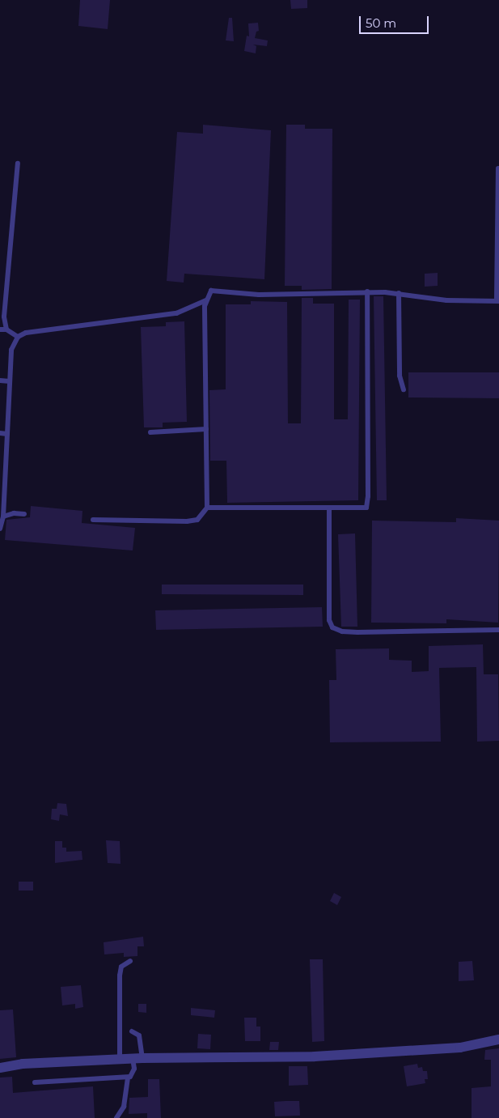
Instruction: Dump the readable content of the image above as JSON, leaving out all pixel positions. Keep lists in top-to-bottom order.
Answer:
{
  "scale_bar": "50 m"
}
